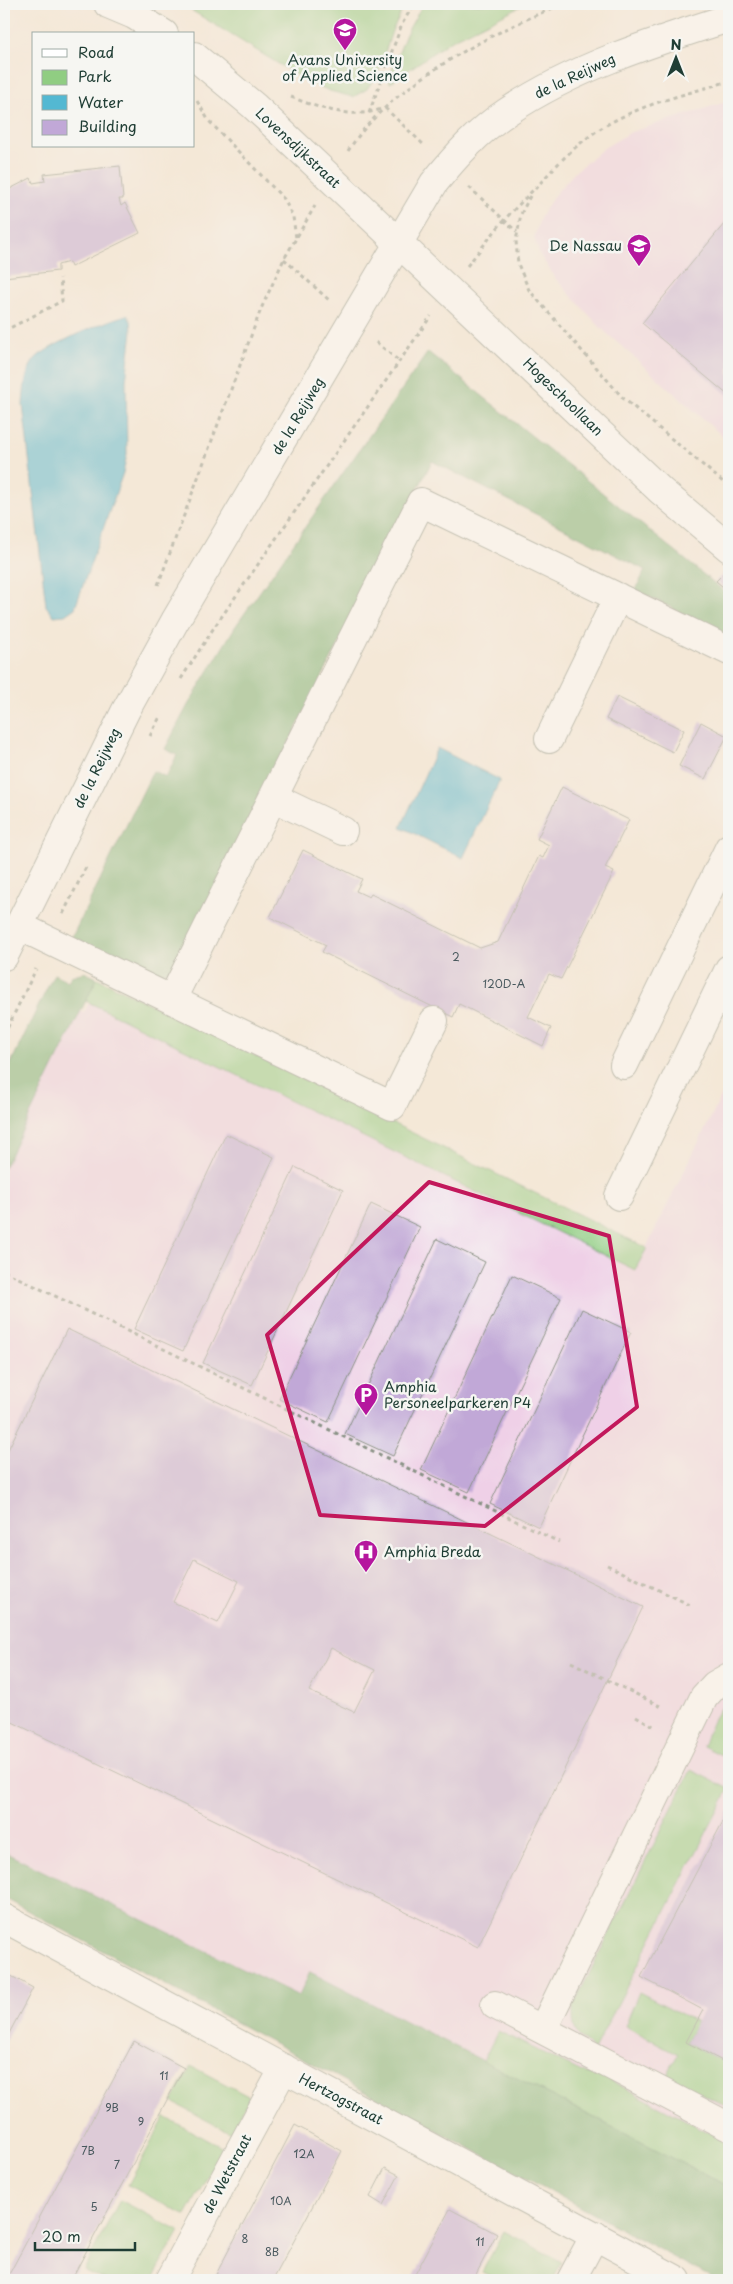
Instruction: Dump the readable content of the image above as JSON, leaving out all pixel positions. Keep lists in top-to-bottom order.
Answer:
{
  "streets": {
    "street": [
      "de la Reijweg",
      "Lovensdijkstraat",
      "Hogeschoollaan",
      "Hertzogstraat",
      "de Wetstraat"
    ]
  },
  "crossings": [
    ["de la Reijweg", "Lovensdijkstraat"],
    ["de la Reijweg", "Hogeschoollaan"],
    ["Lovensdijkstraat", "Hogeschoollaan"],
    ["Hertzogstraat", "de Wetstraat"]
  ],
  "places": {
    "school or university": ["Avans University of Applied Science", "De Nassau"],
    "parking": ["Amphia Personeelparkeren P4"],
    "hospital": ["Amphia Breda"]
  },
  "house_numbers": [
    "2",
    "120D-A",
    "11",
    "9B",
    "9",
    "7B",
    "12A",
    "7",
    "10A",
    "5",
    "8",
    "11",
    "8B"
  ],
  "legend": [
    "Road",
    "Park",
    "Water",
    "Building"
  ],
  "scale_bar": "20 m",
  "north": "top"
}
